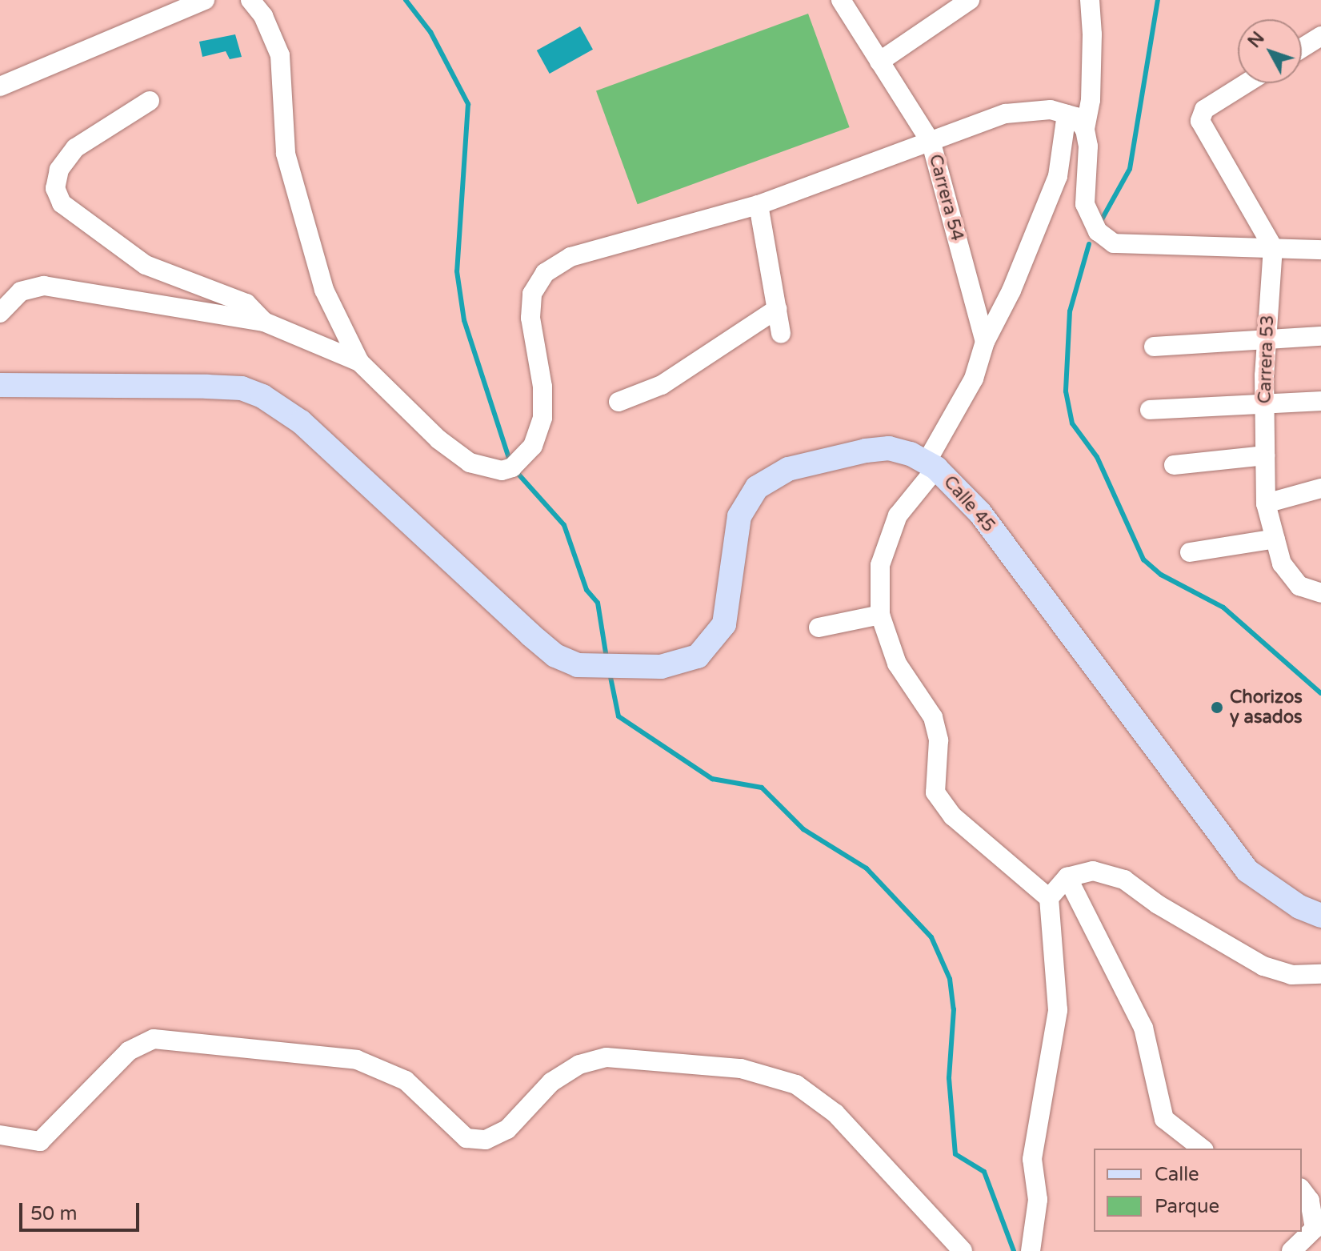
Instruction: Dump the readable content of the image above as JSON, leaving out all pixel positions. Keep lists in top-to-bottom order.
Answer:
{
  "streets": {
    "main road": ["Calle 45"],
    "street": ["Carrera 54", "Carrera 53"]
  },
  "places": ["Chorizos y asados"],
  "legend": ["Calle", "Parque"],
  "scale_bar": "50 m",
  "north": "top left"
}
